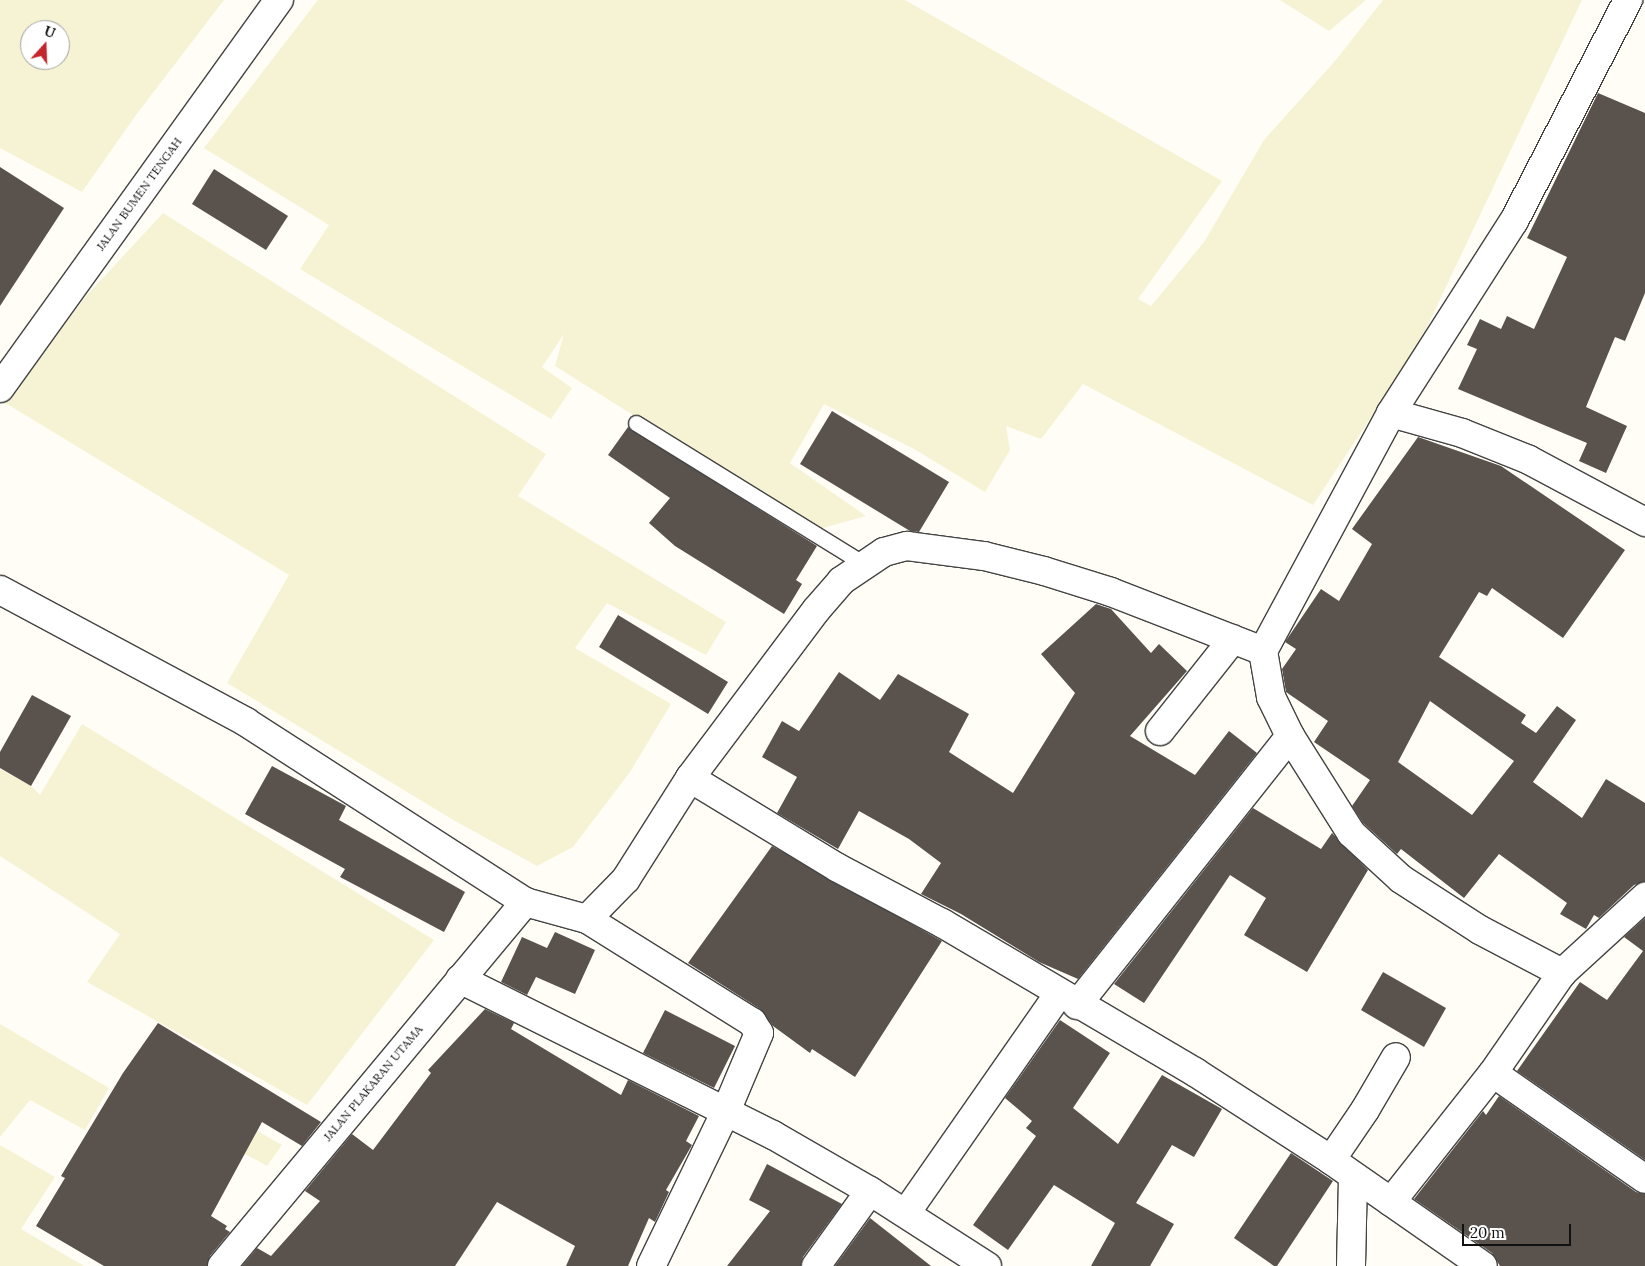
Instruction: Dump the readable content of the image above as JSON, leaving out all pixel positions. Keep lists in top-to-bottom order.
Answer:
{
  "streets": {
    "street": ["JALAN BUMEN TENGAH", "JALAN PLAKARAN UTAMA"]
  },
  "scale_bar": "20 m",
  "north": "top"
}
